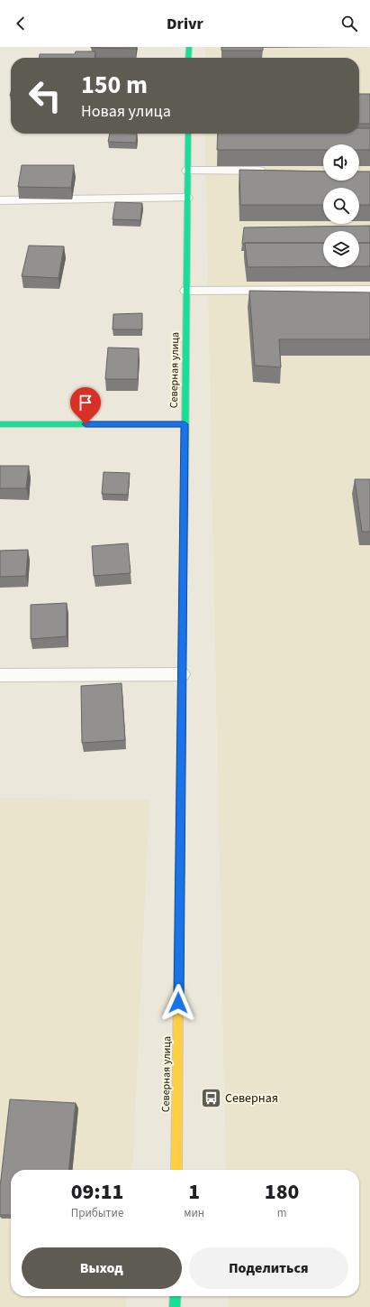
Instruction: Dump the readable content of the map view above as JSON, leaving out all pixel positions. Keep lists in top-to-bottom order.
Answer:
{
  "streets": {
    "street": ["Северная улица"]
  },
  "places": {
    "bus stop": ["Северная"]
  },
  "page": {
    "header": "Drivr",
    "turn": ["150 m", "Новая улица"],
    "eta": [
      "09:11",
      "Прибытие",
      "1",
      "мин",
      "180",
      "m"
    ],
    "buttons": ["Выход", "Поделиться"]
  }
}
